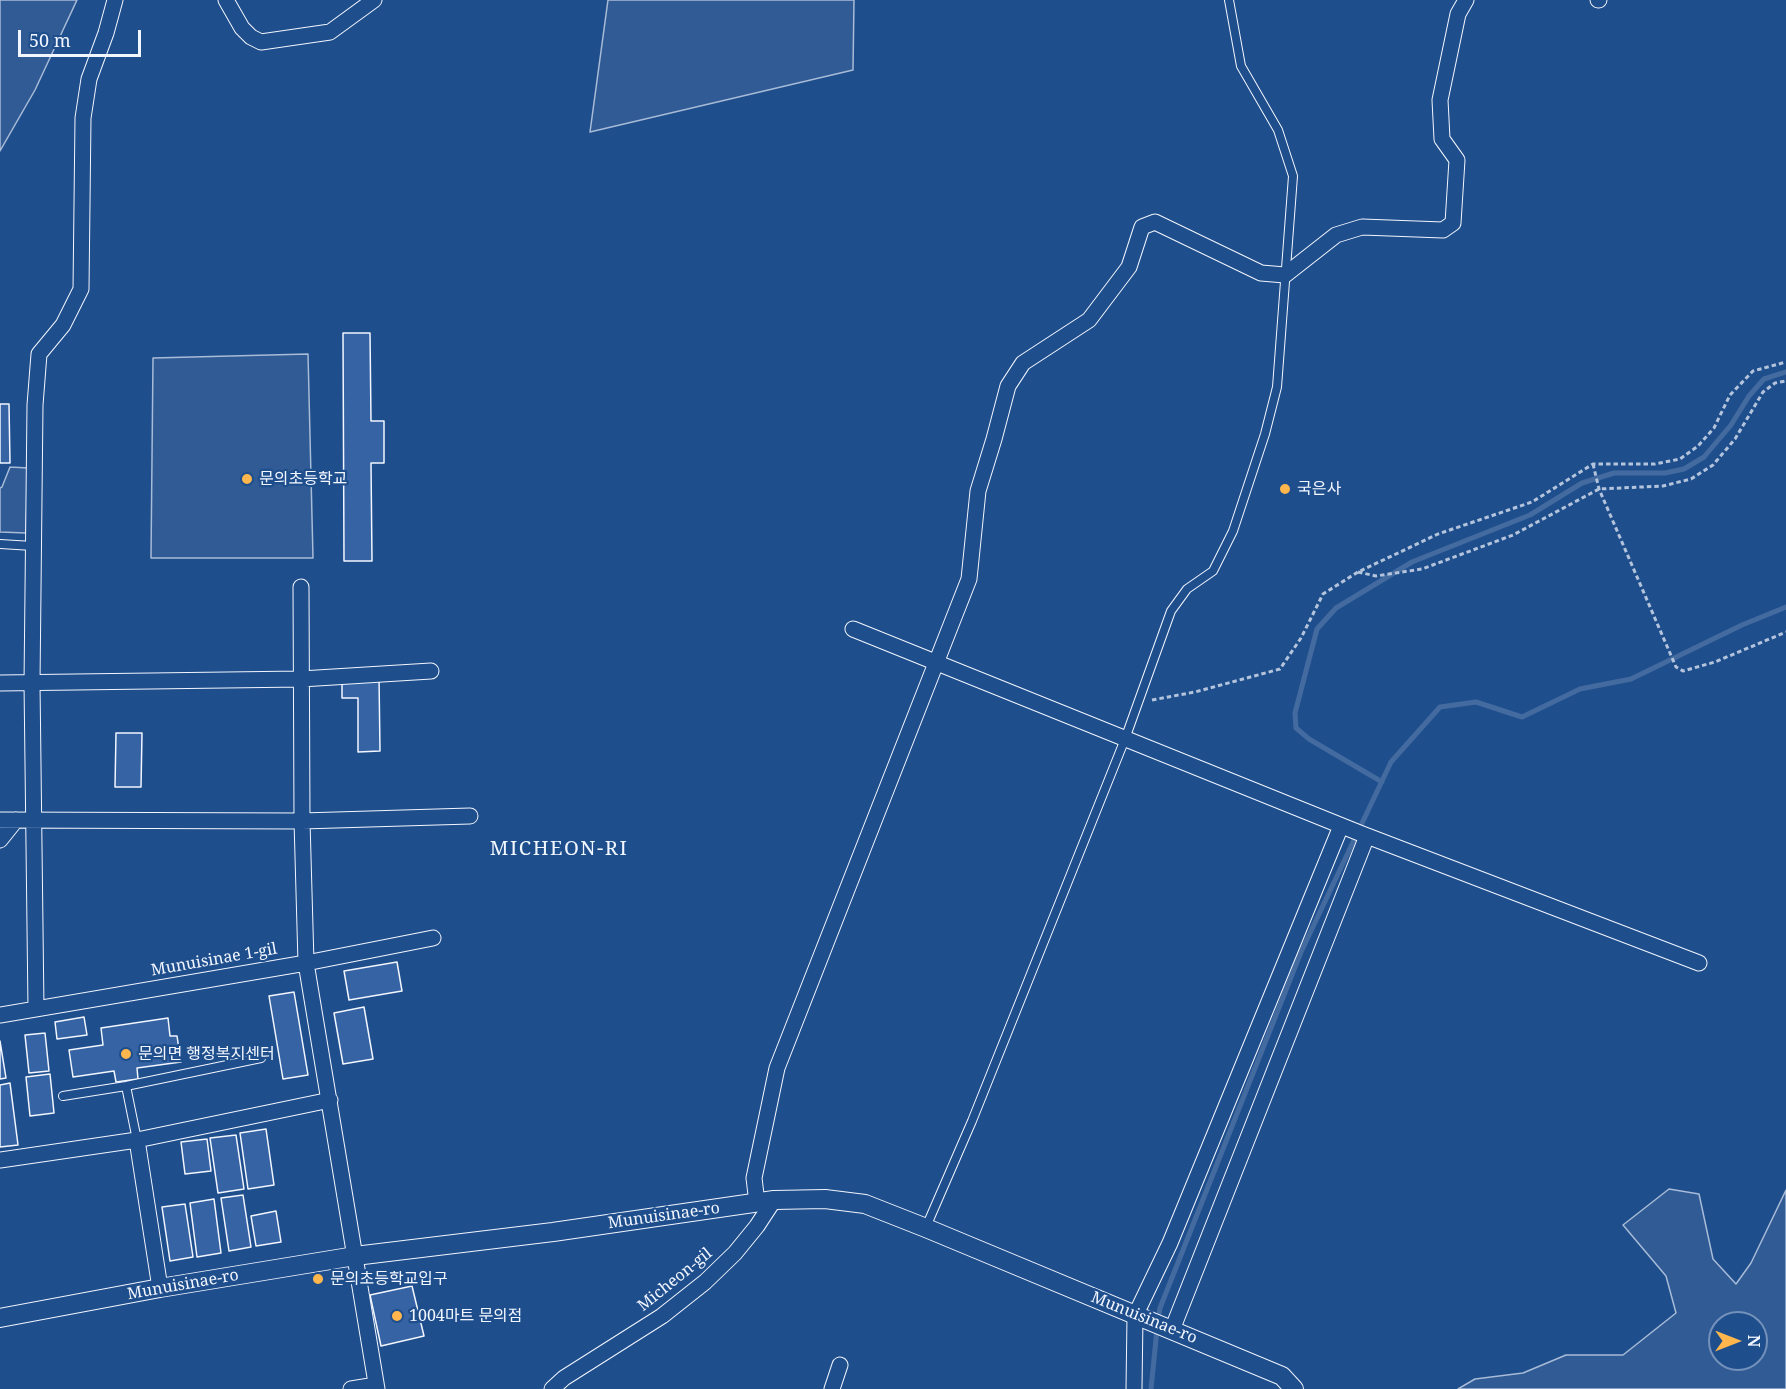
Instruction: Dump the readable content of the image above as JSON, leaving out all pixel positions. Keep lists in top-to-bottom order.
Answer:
{
  "streets": {
    "street": ["Munuisinae 1-gil", "Munuisinae-ro", "Micheon-gil"]
  },
  "crossings": [
    ["Munuisinae-ro", "Micheon-gil"]
  ],
  "districts": ["MICHEON-RI"],
  "places": [
    "문의초등학교",
    "국은사",
    "문의면 행정복지센터",
    "문의초등학교입구",
    "1004마트 문의점"
  ],
  "scale_bar": "50 m",
  "north": "right"
}
